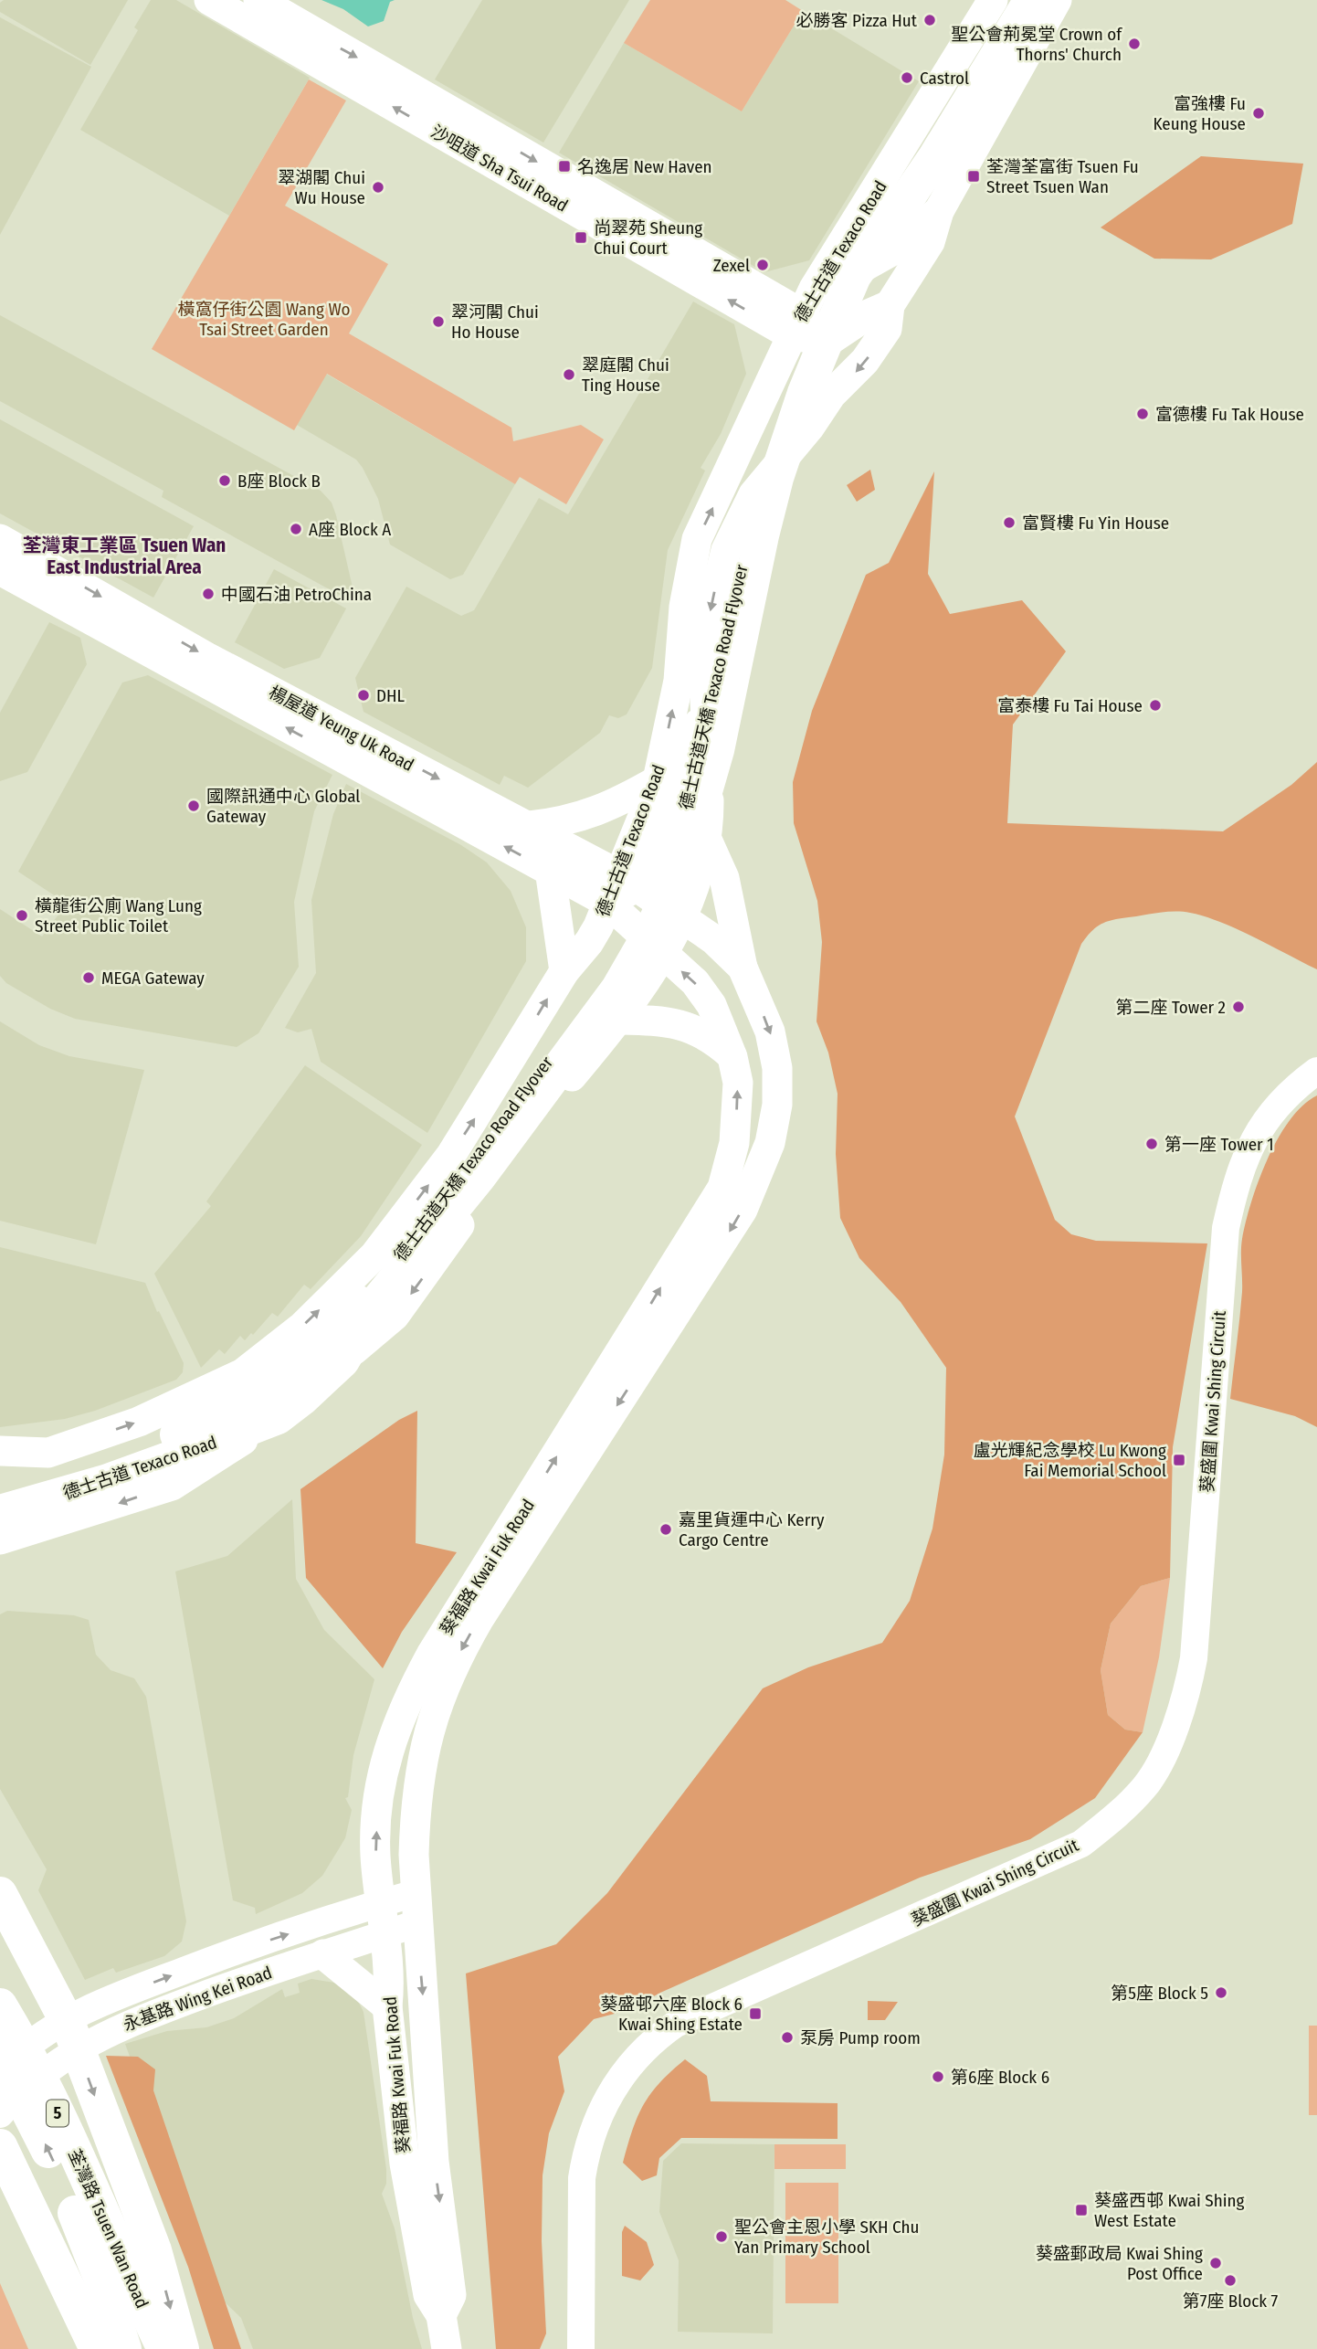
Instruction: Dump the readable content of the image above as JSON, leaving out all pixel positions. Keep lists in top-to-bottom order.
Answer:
{
  "streets": {
    "main road": [
      "沙咀道 Sha Tsui Road",
      "德士古道 Texaco Road",
      "德士古道天橋 Texaco Road Flyover",
      "楊屋道 Yeung Uk Road",
      "葵福路 Kwai Fuk Road",
      "5",
      "荃灣路 Tsuen Wan Road"
    ],
    "street": ["葵盛圍 Kwai Shing Circuit", "永基路 Wing Kei Road"]
  },
  "crossings": [
    ["沙咀道 Sha Tsui Road", "德士古道 Texaco Road"],
    ["德士古道 Texaco Road", "德士古道天橋 Texaco Road Flyover"],
    ["德士古道 Texaco Road", "楊屋道 Yeung Uk Road"],
    ["德士古道 Texaco Road", "葵福路 Kwai Fuk Road"],
    ["楊屋道 Yeung Uk Road", "葵福路 Kwai Fuk Road"],
    ["葵福路 Kwai Fuk Road", "永基路 Wing Kei Road"]
  ],
  "districts": ["荃灣東工業區 Tsuen Wan East Industrial Area"],
  "parks": ["橫窩仔街公園 Wang Wo Tsai Street Garden"],
  "places": {
    "other": [
      "必勝客 Pizza Hut",
      "聖公會荊冕堂 Crown of Thorns' Church",
      "Castrol",
      "富強樓 Fu Keung House",
      "翠湖閣 Chui Wu House",
      "Zexel",
      "翠河閣 Chui Ho House",
      "翠庭閣 Chui Ting House",
      "富德樓 Fu Tak House",
      "B座 Block B",
      "富賢樓 Fu Yin House",
      "A座 Block A",
      "中國石油 PetroChina",
      "DHL",
      "富泰樓 Fu Tai House",
      "國際訊通中心 Global Gateway",
      "橫龍街公廁 Wang Lung Street Public Toilet",
      "MEGA Gateway",
      "第二座 Tower 2",
      "第一座 Tower 1",
      "嘉里貨運中心 Kerry Cargo Centre",
      "第5座 Block 5",
      "泵房 Pump room",
      "第6座 Block 6",
      "聖公會主恩小學 SKH Chu Yan Primary School",
      "葵盛郵政局 Kwai Shing Post Office",
      "第7座 Block 7"
    ],
    "transit": [
      "名逸居 New Haven",
      "荃灣荃富街 Tsuen Fu Street Tsuen Wan",
      "尚翠苑 Sheung Chui Court",
      "盧光輝紀念學校 Lu Kwong Fai Memorial School",
      "葵盛邨六座 Block 6 Kwai Shing Estate",
      "葵盛西邨 Kwai Shing West Estate"
    ]
  }
}
